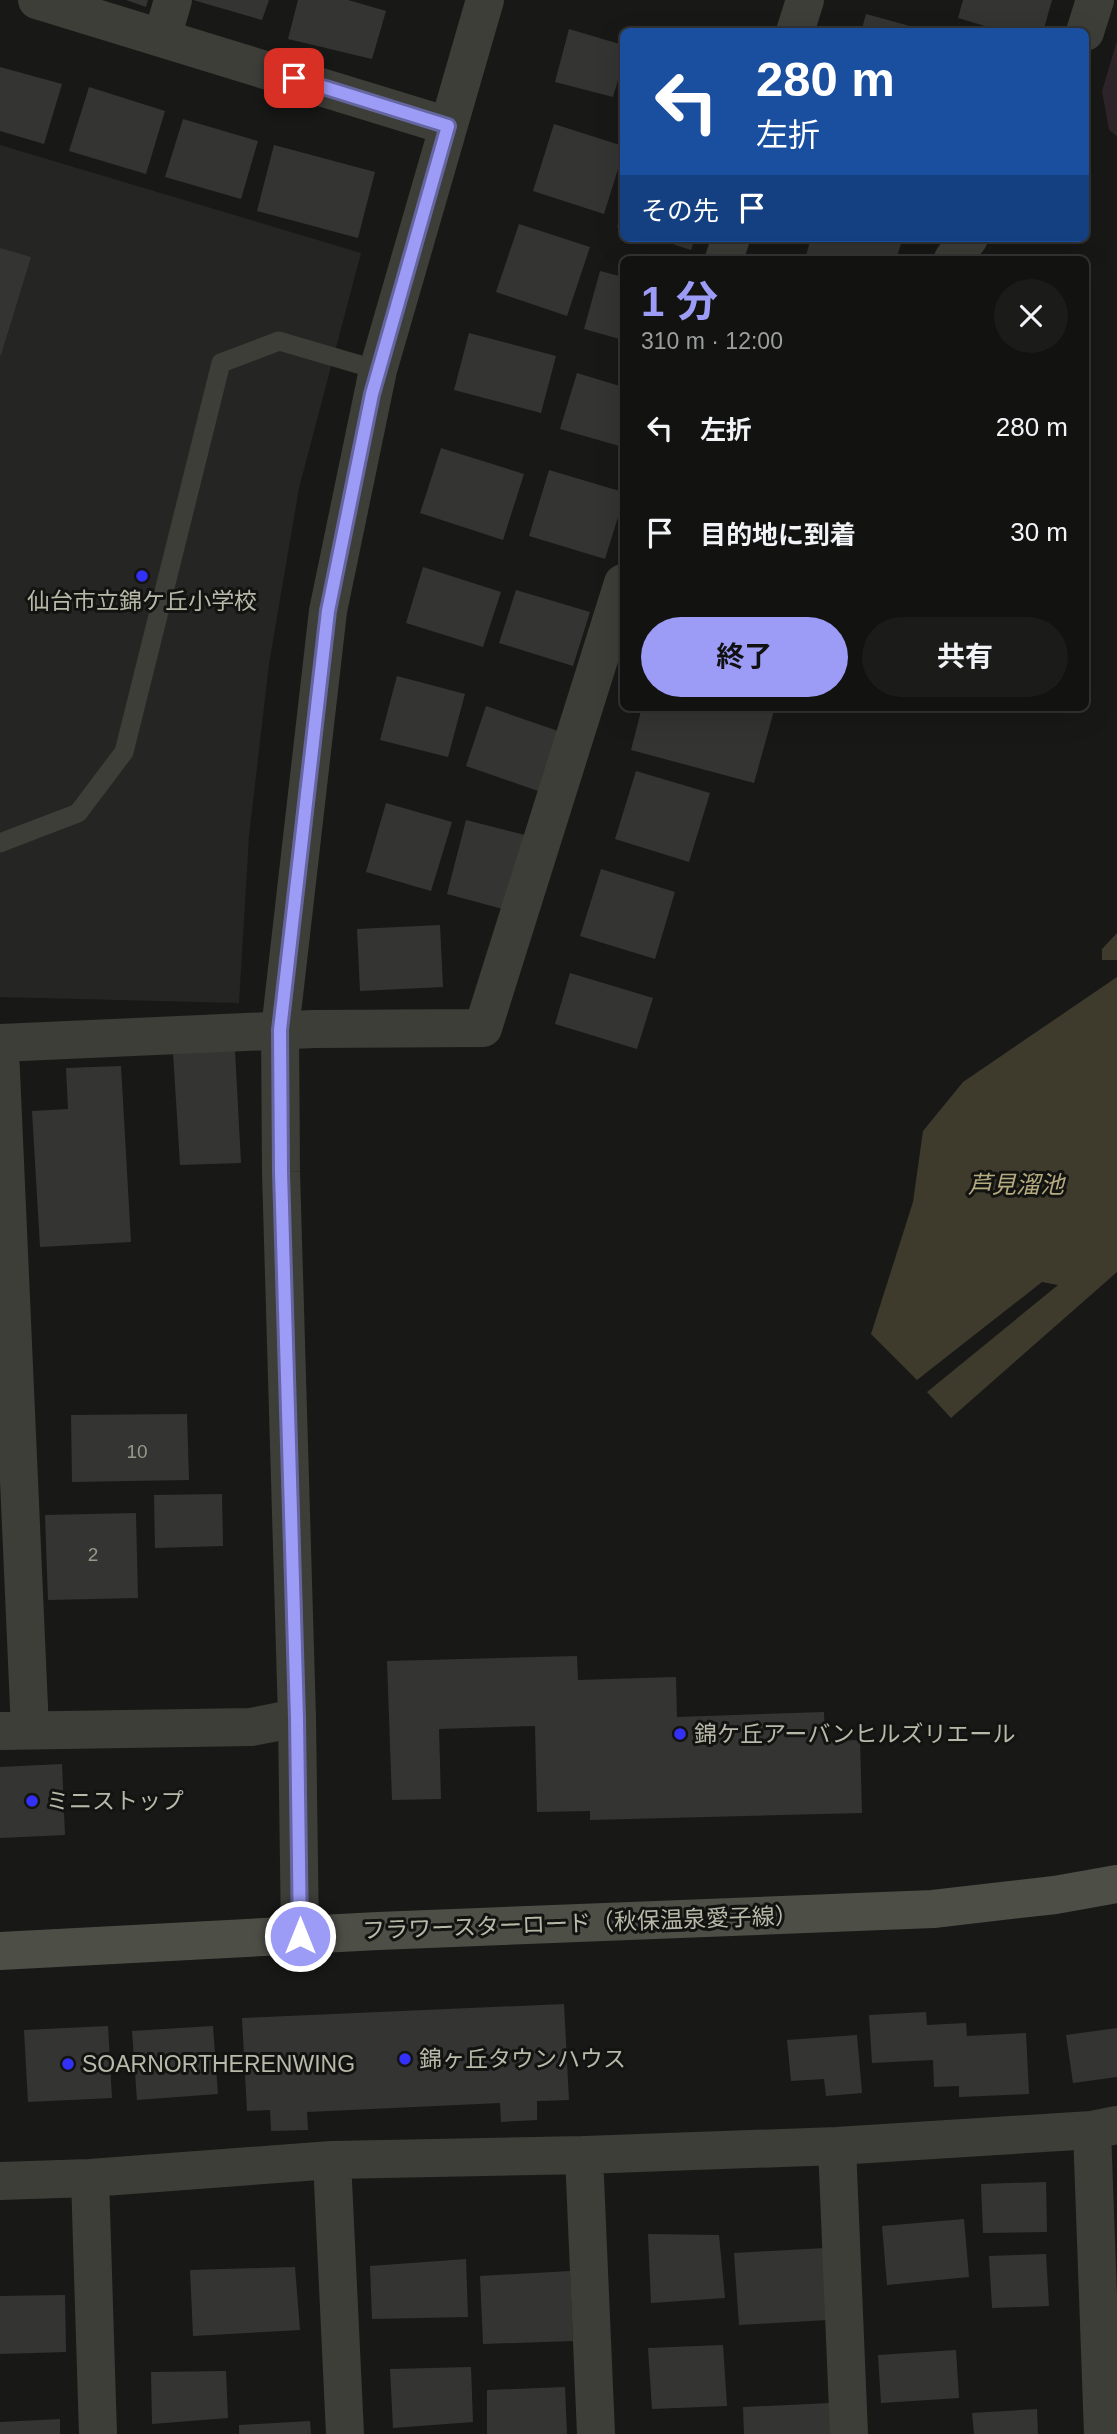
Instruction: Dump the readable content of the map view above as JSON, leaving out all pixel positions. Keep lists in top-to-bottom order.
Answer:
{
  "streets": {
    "main road": ["フラワースターロード（秋保温泉愛子線）"]
  },
  "water": ["芦見溜池"],
  "places": [
    "仙台市立錦ケ丘小学校",
    "錦ケ丘アーバンヒルズリエール",
    "ミニストップ",
    "錦ヶ丘タウンハウス",
    "SOARNORTHERENWING"
  ],
  "house_numbers": ["10", "2"],
  "page": {
    "turn": ["280 m", "左折"],
    "then": "その先",
    "heading": ["1 分", "310 m · 12:00"],
    "list": [
      {
        "name": "左折",
        "value": "280 m"
      },
      {
        "name": "目的地に到着",
        "value": "30 m"
      }
    ],
    "buttons": ["終了", "共有"]
  }
}
